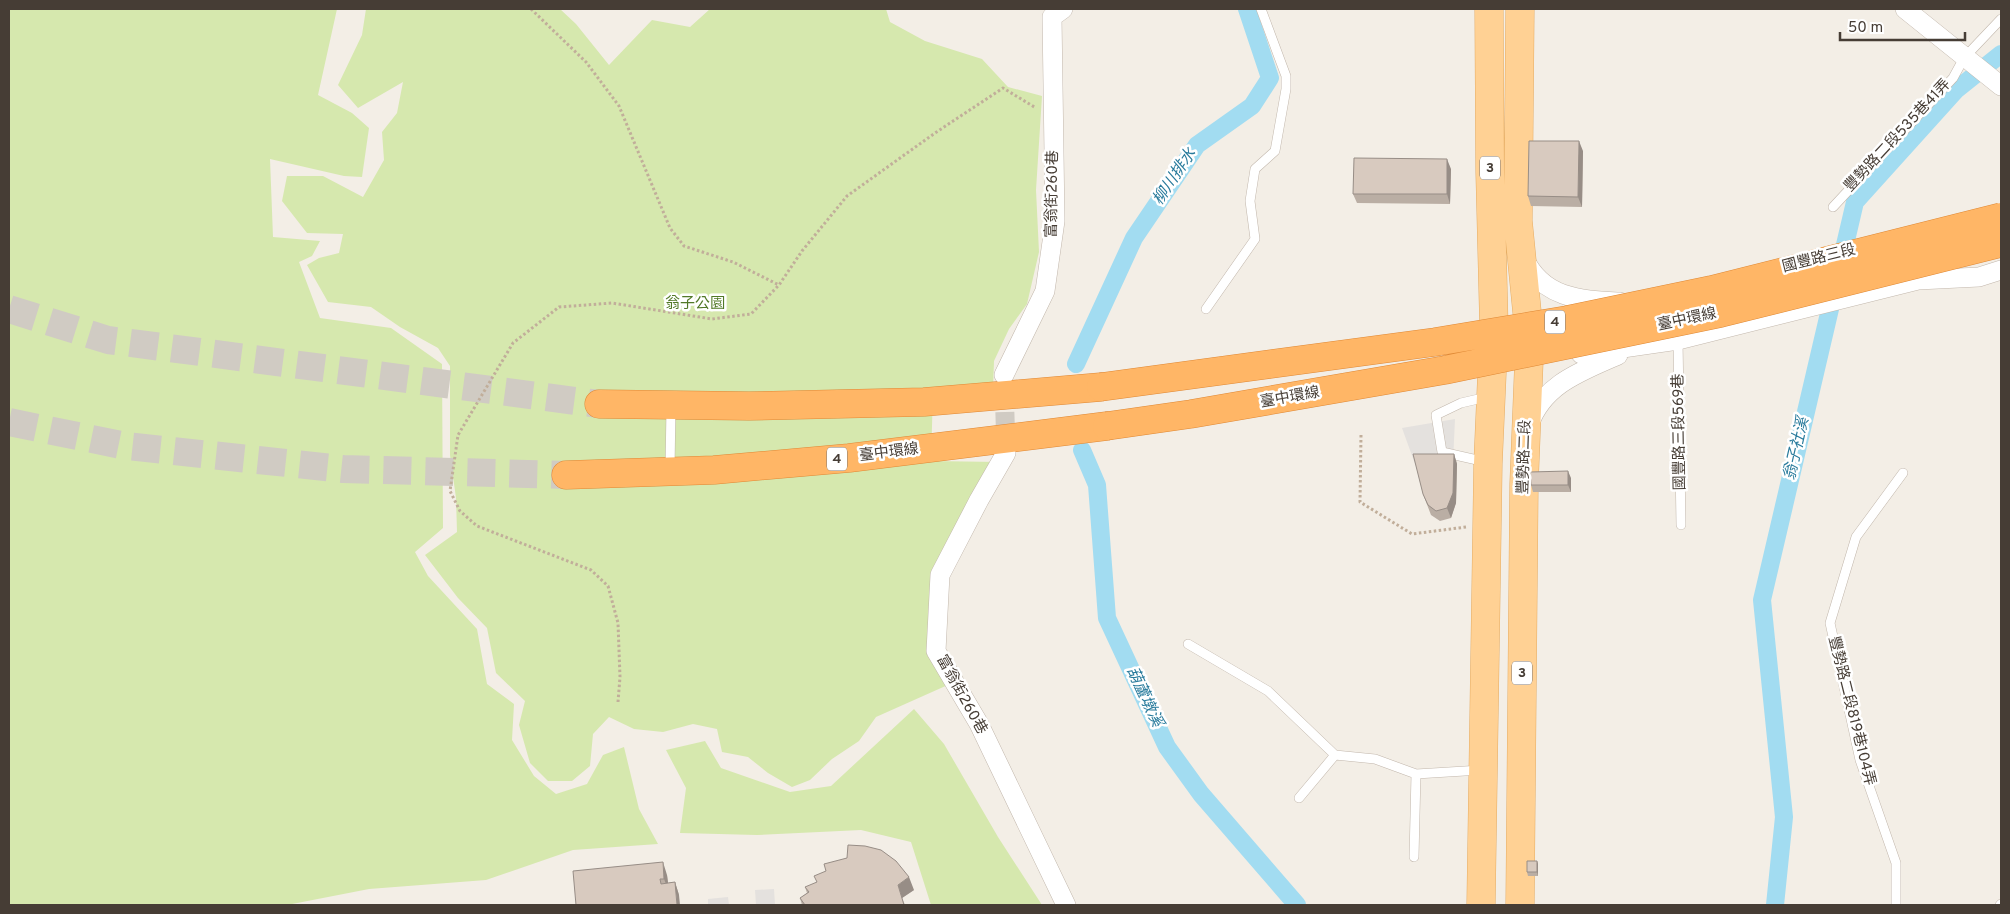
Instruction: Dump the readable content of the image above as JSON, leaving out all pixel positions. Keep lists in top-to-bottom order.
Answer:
{
  "streets": {
    "highway": ["臺中環線", "4"],
    "main road": ["3", "豐勢路二段"],
    "street": ["富翁街260巷", "國豐路三段"],
    "lane": ["豐勢路二段535巷41弄", "國豐路三段569巷", "豐勢路二段819巷104弄"]
  },
  "crossings": [
    ["3", "國豐路三段"],
    ["國豐路三段", "豐勢路二段"]
  ],
  "water": ["柳川排水", "翁子社溪", "葫蘆墩溪"],
  "parks": ["翁子公園"],
  "scale_bar": "50 m"
}
